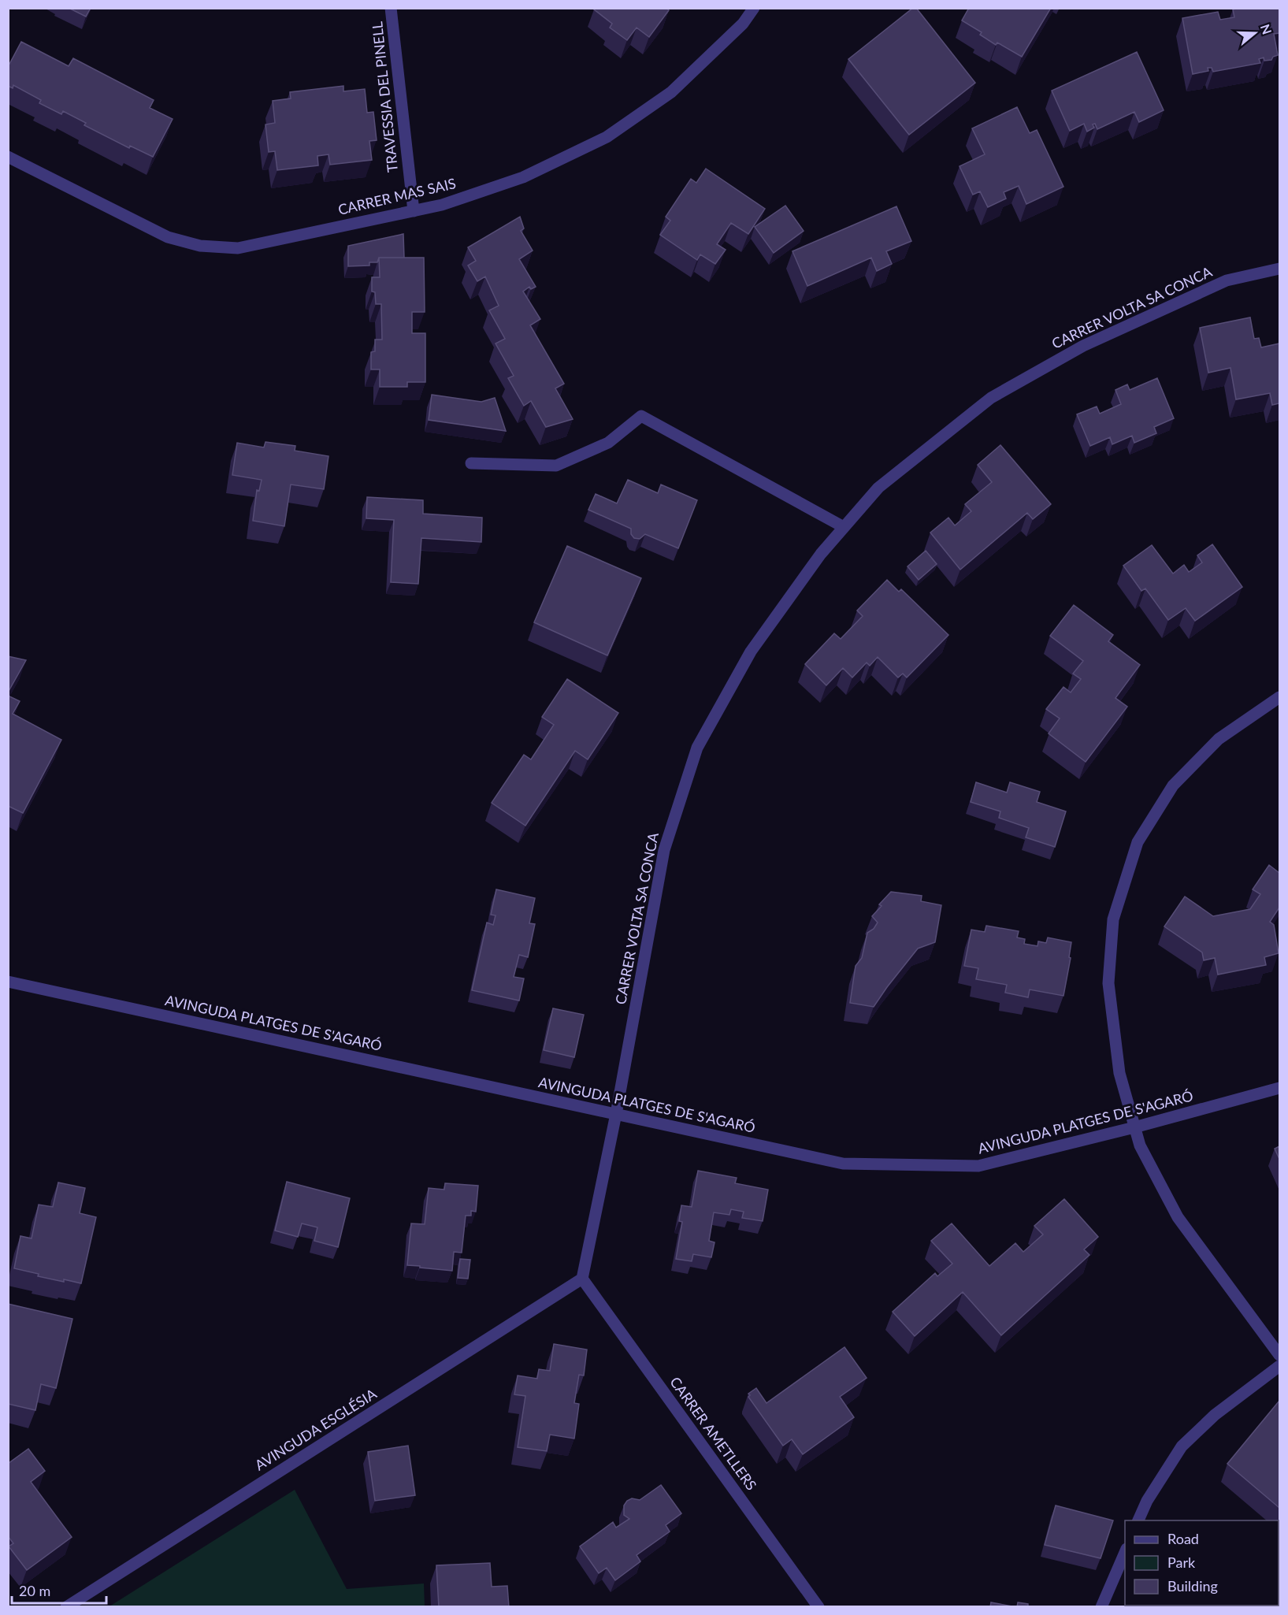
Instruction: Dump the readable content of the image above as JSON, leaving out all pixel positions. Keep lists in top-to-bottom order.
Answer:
{
  "streets": {
    "street": [
      "TRAVESSIA DEL PINELL",
      "CARRER MAS SAIS",
      "CARRER VOLTA SA CONCA",
      "AVINGUDA PLATGES DE S'AGARÓ",
      "AVINGUDA ESGLÉSIA",
      "CARRER AMETLLERS"
    ]
  },
  "crossings": [
    ["TRAVESSIA DEL PINELL", "CARRER MAS SAIS"],
    ["CARRER VOLTA SA CONCA", "AVINGUDA PLATGES DE S'AGARÓ"],
    ["CARRER VOLTA SA CONCA", "AVINGUDA ESGLÉSIA"],
    ["CARRER VOLTA SA CONCA", "CARRER AMETLLERS"],
    ["AVINGUDA ESGLÉSIA", "CARRER AMETLLERS"]
  ],
  "legend": ["Road", "Park", "Building"],
  "scale_bar": "20 m",
  "north": "right"
}
